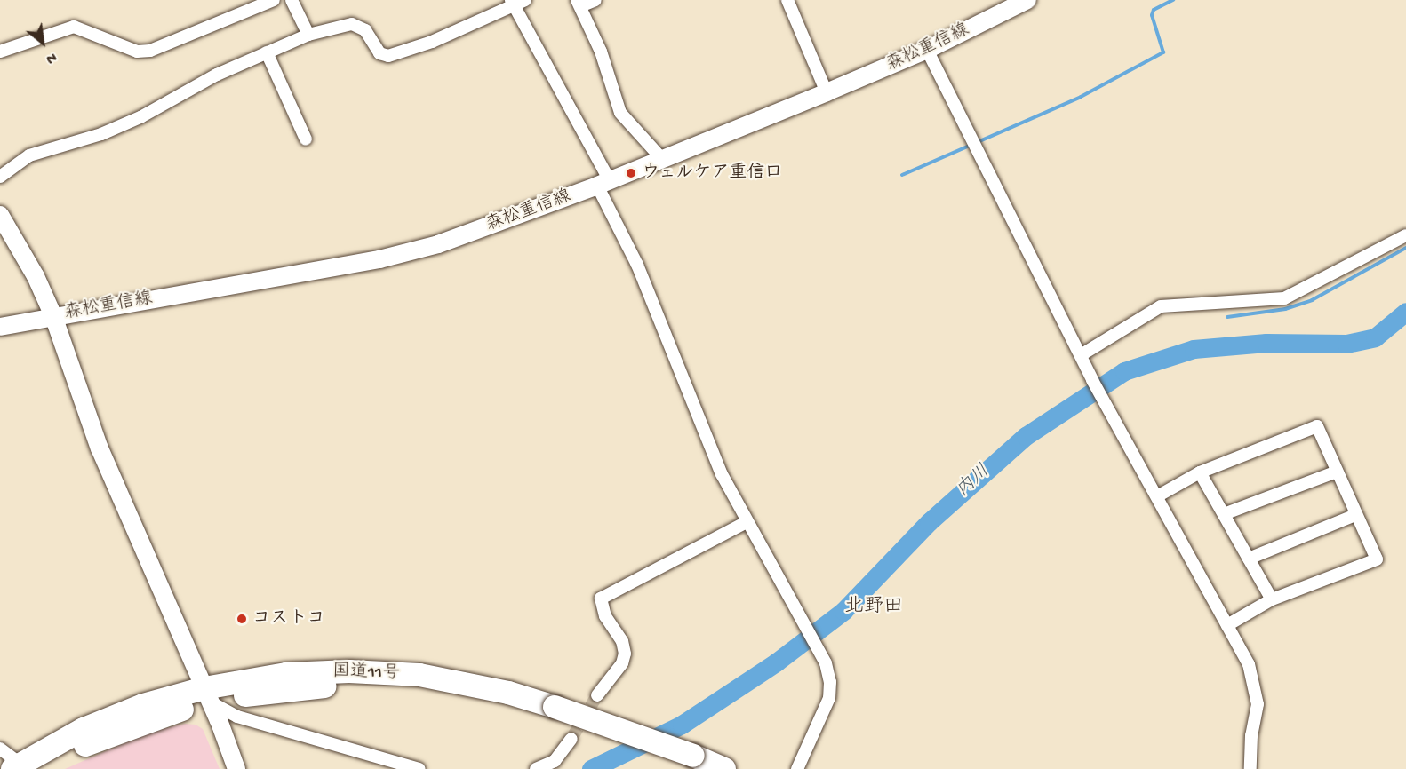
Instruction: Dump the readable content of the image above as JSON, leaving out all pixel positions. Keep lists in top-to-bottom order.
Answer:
{
  "streets": {
    "highway": ["国道11号"],
    "main road": ["森松重信線"]
  },
  "districts": ["北野田"],
  "water": ["内川"],
  "places": ["ウェルケア重信口", "コストコ"],
  "north": "bottom right"
}
